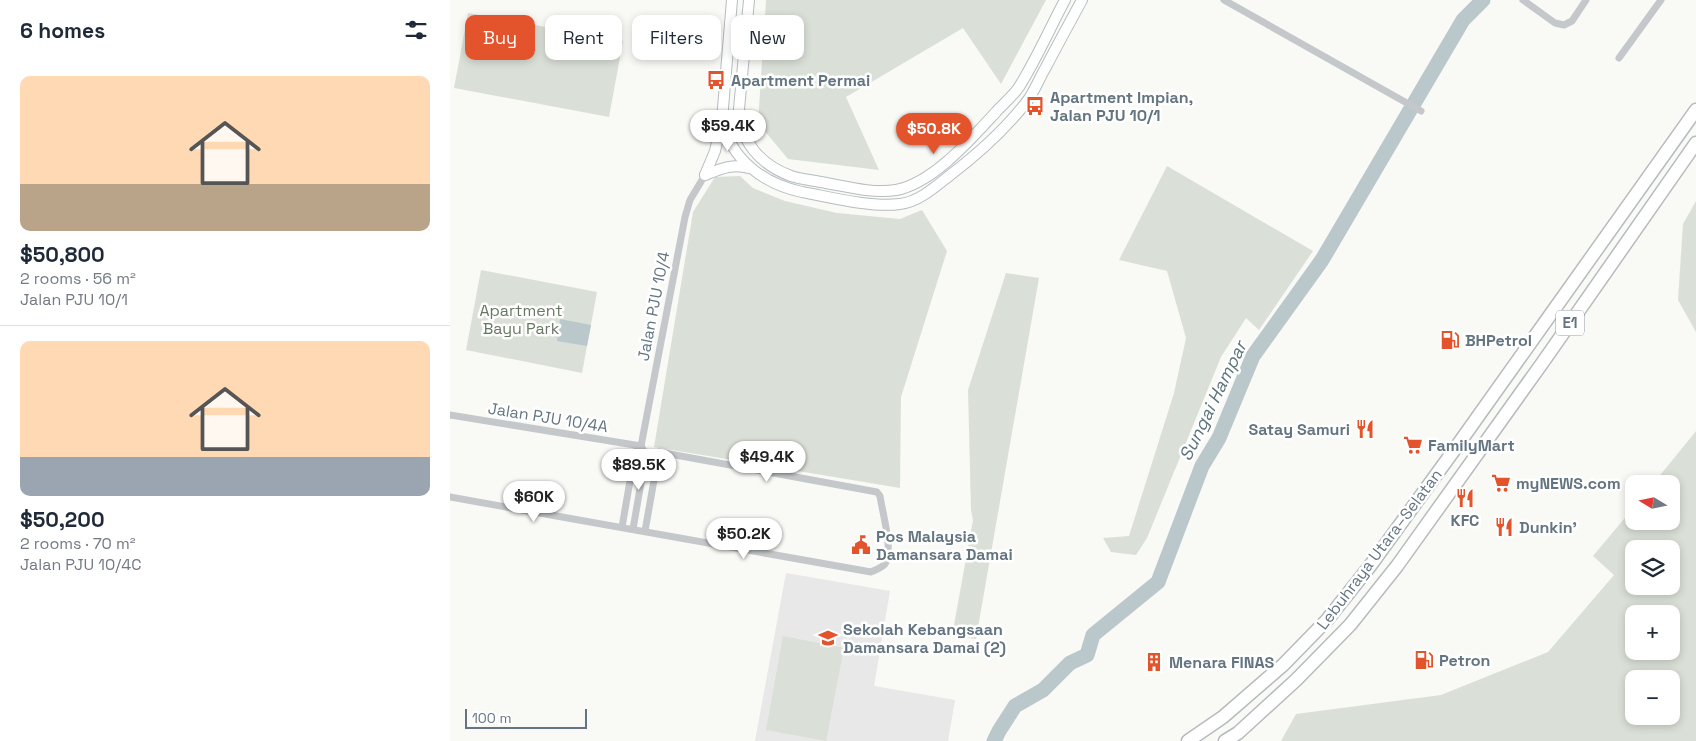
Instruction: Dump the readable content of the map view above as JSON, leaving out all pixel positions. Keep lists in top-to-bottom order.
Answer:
{
  "streets": {
    "highway": ["E1", "Lebuhraya Utara–Selatan"],
    "street": ["Jalan PJU 10/4", "Jalan PJU 10/4A"]
  },
  "crossings": [
    ["Jalan PJU 10/4", "Jalan PJU 10/4A"]
  ],
  "water": ["Sungai Hampar"],
  "parks": ["Apartment Bayu Park"],
  "places": {
    "bus stop": ["Apartment Permai", "Apartment Impian, Jalan PJU 10/1"],
    "fuel station": ["BHPetrol", "Petron"],
    "restaurant": ["Satay Samuri", "KFC", "Dunkin'"],
    "supermarket": ["FamilyMart", "myNEWS.com"],
    "public building": ["Pos Malaysia Damansara Damai"],
    "school or university": ["Sekolah Kebangsaan Damansara Damai (2)"],
    "building": ["Menara FINAS"]
  },
  "scale_bar": "100 m",
  "north": "left",
  "page": {
    "heading": "6 homes",
    "chip": [
      "Buy",
      "Rent",
      "Filters",
      "New"
    ],
    "list": [
      {
        "name": "$50,800",
        "note": "2 rooms · 56 m² · Jalan PJU 10/1"
      },
      {
        "name": "$50,200",
        "note": "2 rooms · 70 m² · Jalan PJU 10/4C"
      }
    ],
    "price": [
      "$59.4K",
      "$50.8K",
      "$49.4K",
      "$89.5K",
      "$60K",
      "$50.2K"
    ],
    "map_buttons": ["+", "−"],
    "scale": "100 m"
  }
}
